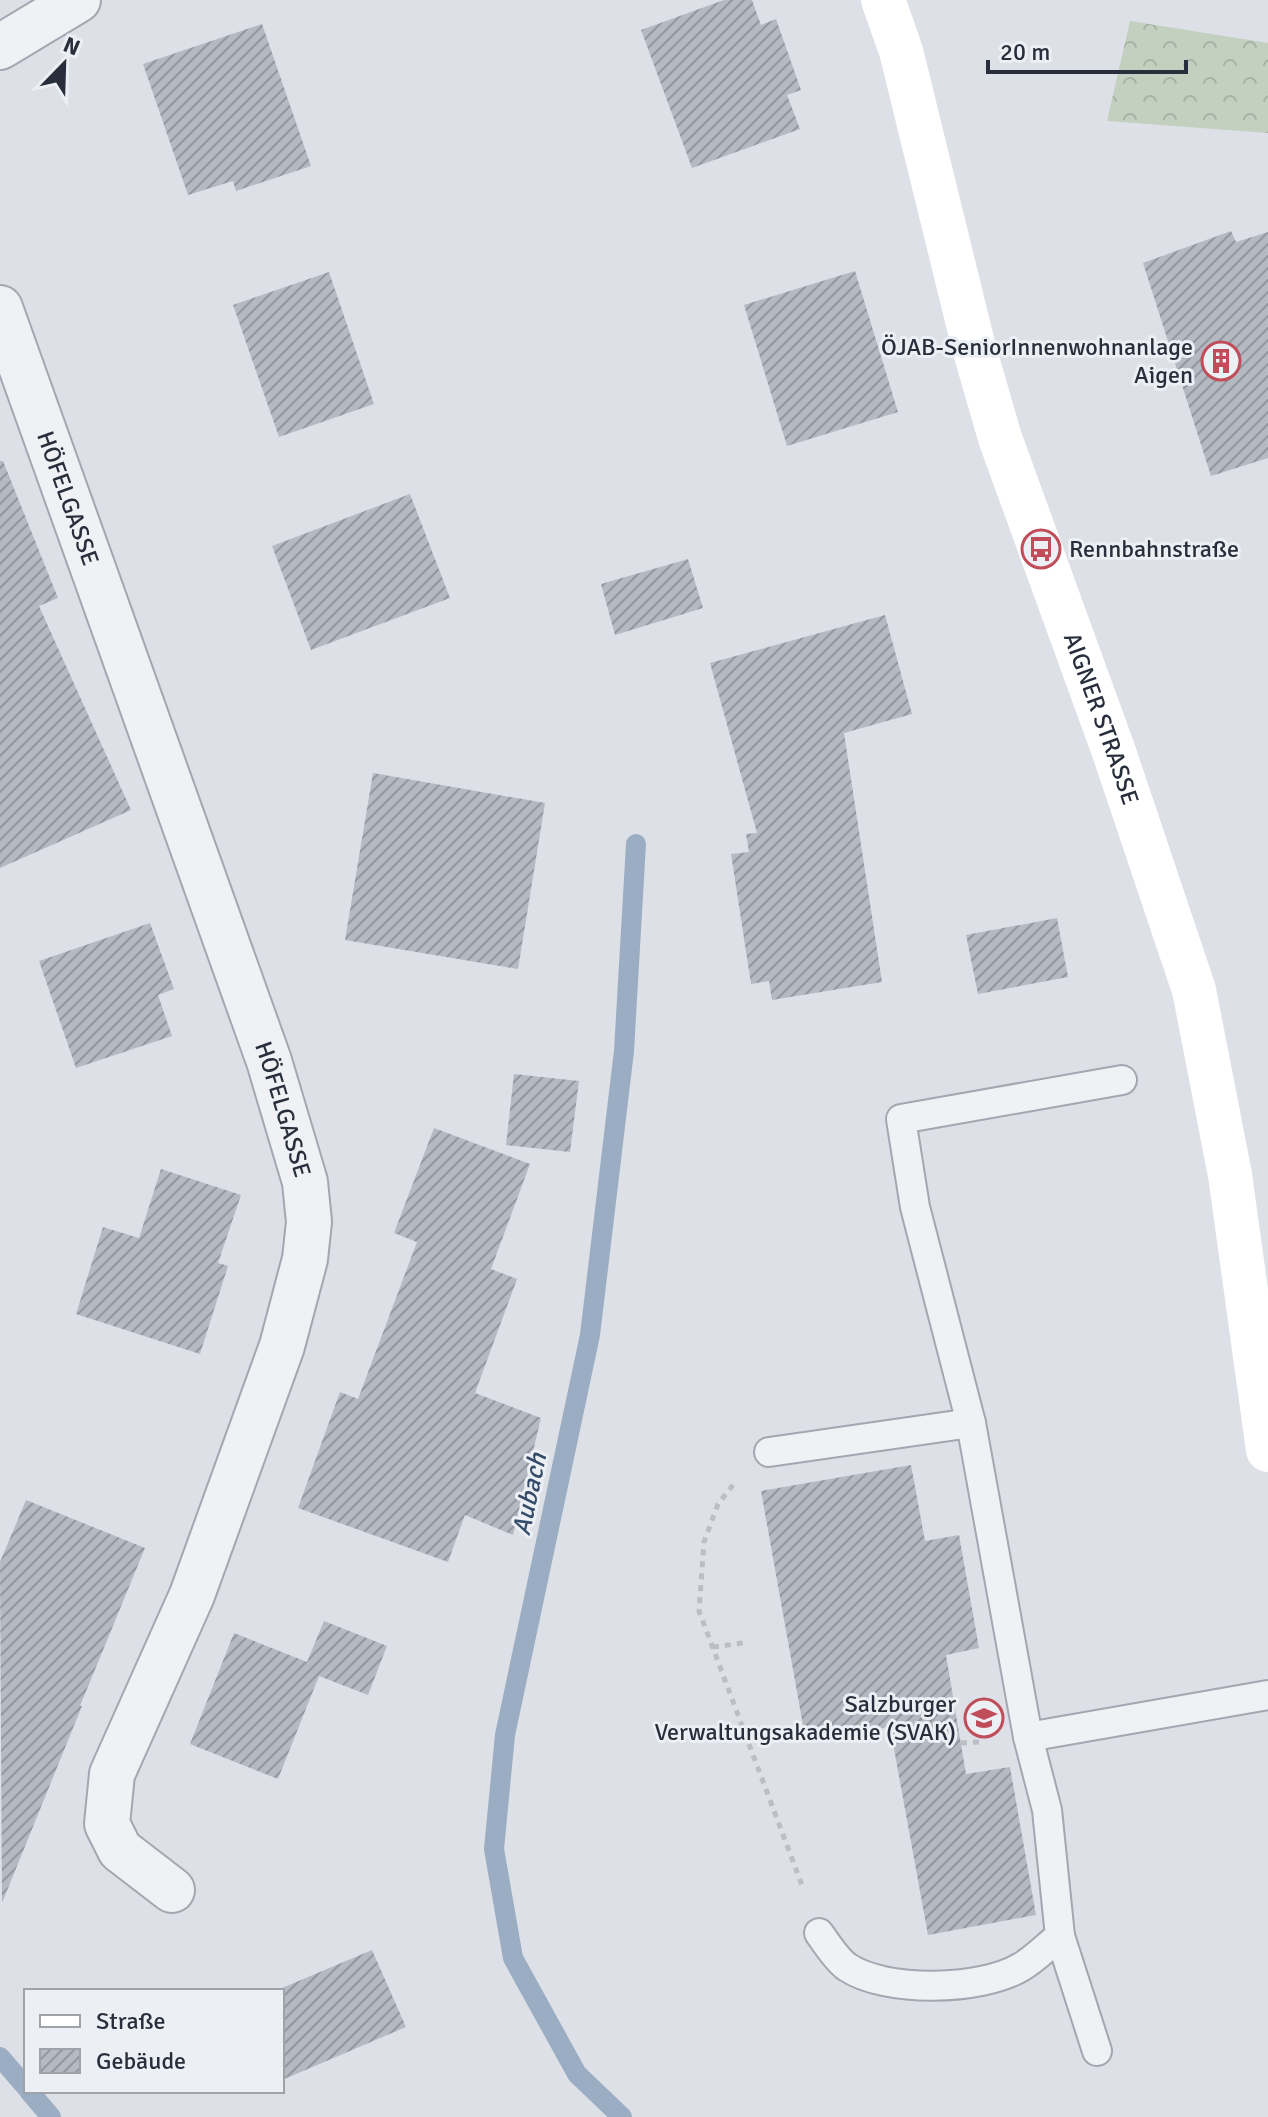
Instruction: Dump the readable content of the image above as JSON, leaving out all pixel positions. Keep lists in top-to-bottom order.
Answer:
{
  "streets": {
    "main road": ["AIGNER STRASSE"],
    "street": ["HÖFELGASSE"]
  },
  "water": ["Aubach"],
  "places": {
    "building": ["ÖJAB-SeniorInnenwohnanlage Aigen"],
    "bus stop": ["Rennbahnstraße"],
    "school or university": ["Salzburger Verwaltungsakademie (SVAK)"]
  },
  "legend": ["Straße", "Gebäude"],
  "scale_bar": "20 m",
  "north": "top right"
}
